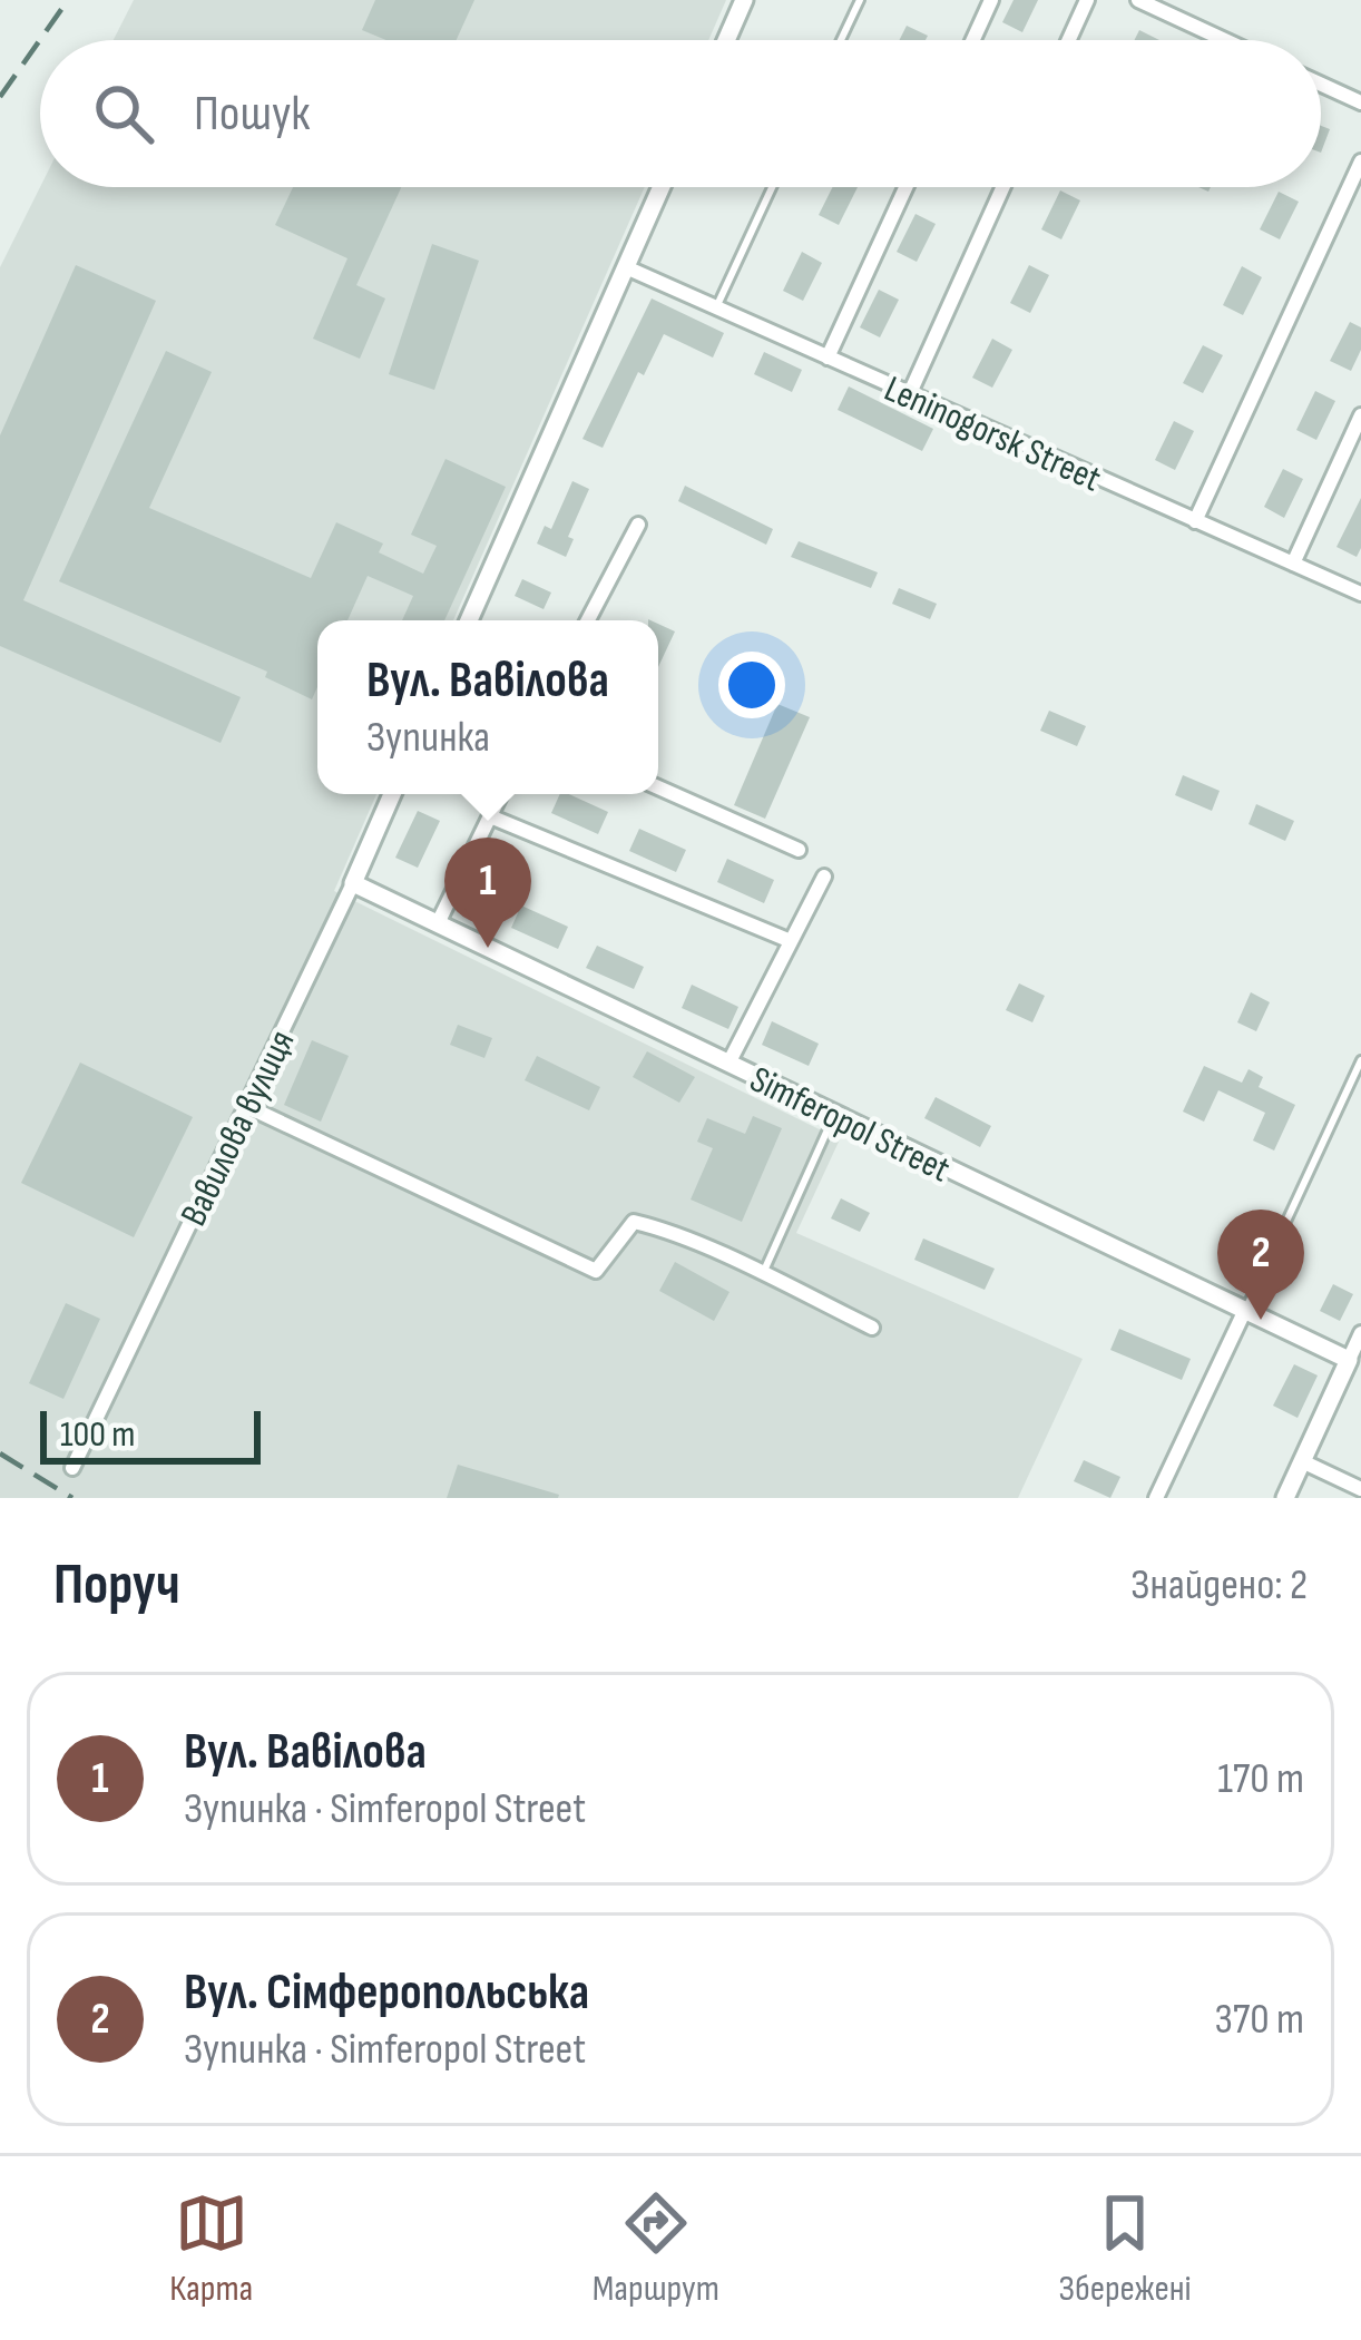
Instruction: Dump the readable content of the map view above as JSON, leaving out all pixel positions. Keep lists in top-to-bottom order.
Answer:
{
  "streets": {
    "street": ["Leninogorsk Street", "Simferopol Street", "Вавилова вулиця"]
  },
  "crossings": [
    ["Simferopol Street", "Вавилова вулиця"]
  ],
  "scale_bar": "100 m",
  "page": {
    "search": "Пошук",
    "popup": ["Вул. Вавілова", "Зупинка"],
    "pins": ["1", "2"],
    "scale": "100 m",
    "heading": ["Поруч", "Знайдено: 2"],
    "list": [
      {
        "mark": "1",
        "name": "Вул. Вавілова",
        "note": "Зупинка · Simferopol Street",
        "value": "170 m"
      },
      {
        "mark": "2",
        "name": "Вул. Сімферопольська",
        "note": "Зупинка · Simferopol Street",
        "value": "370 m"
      }
    ],
    "nav": ["Карта", "Маршрут", "Збережені"]
  }
}
